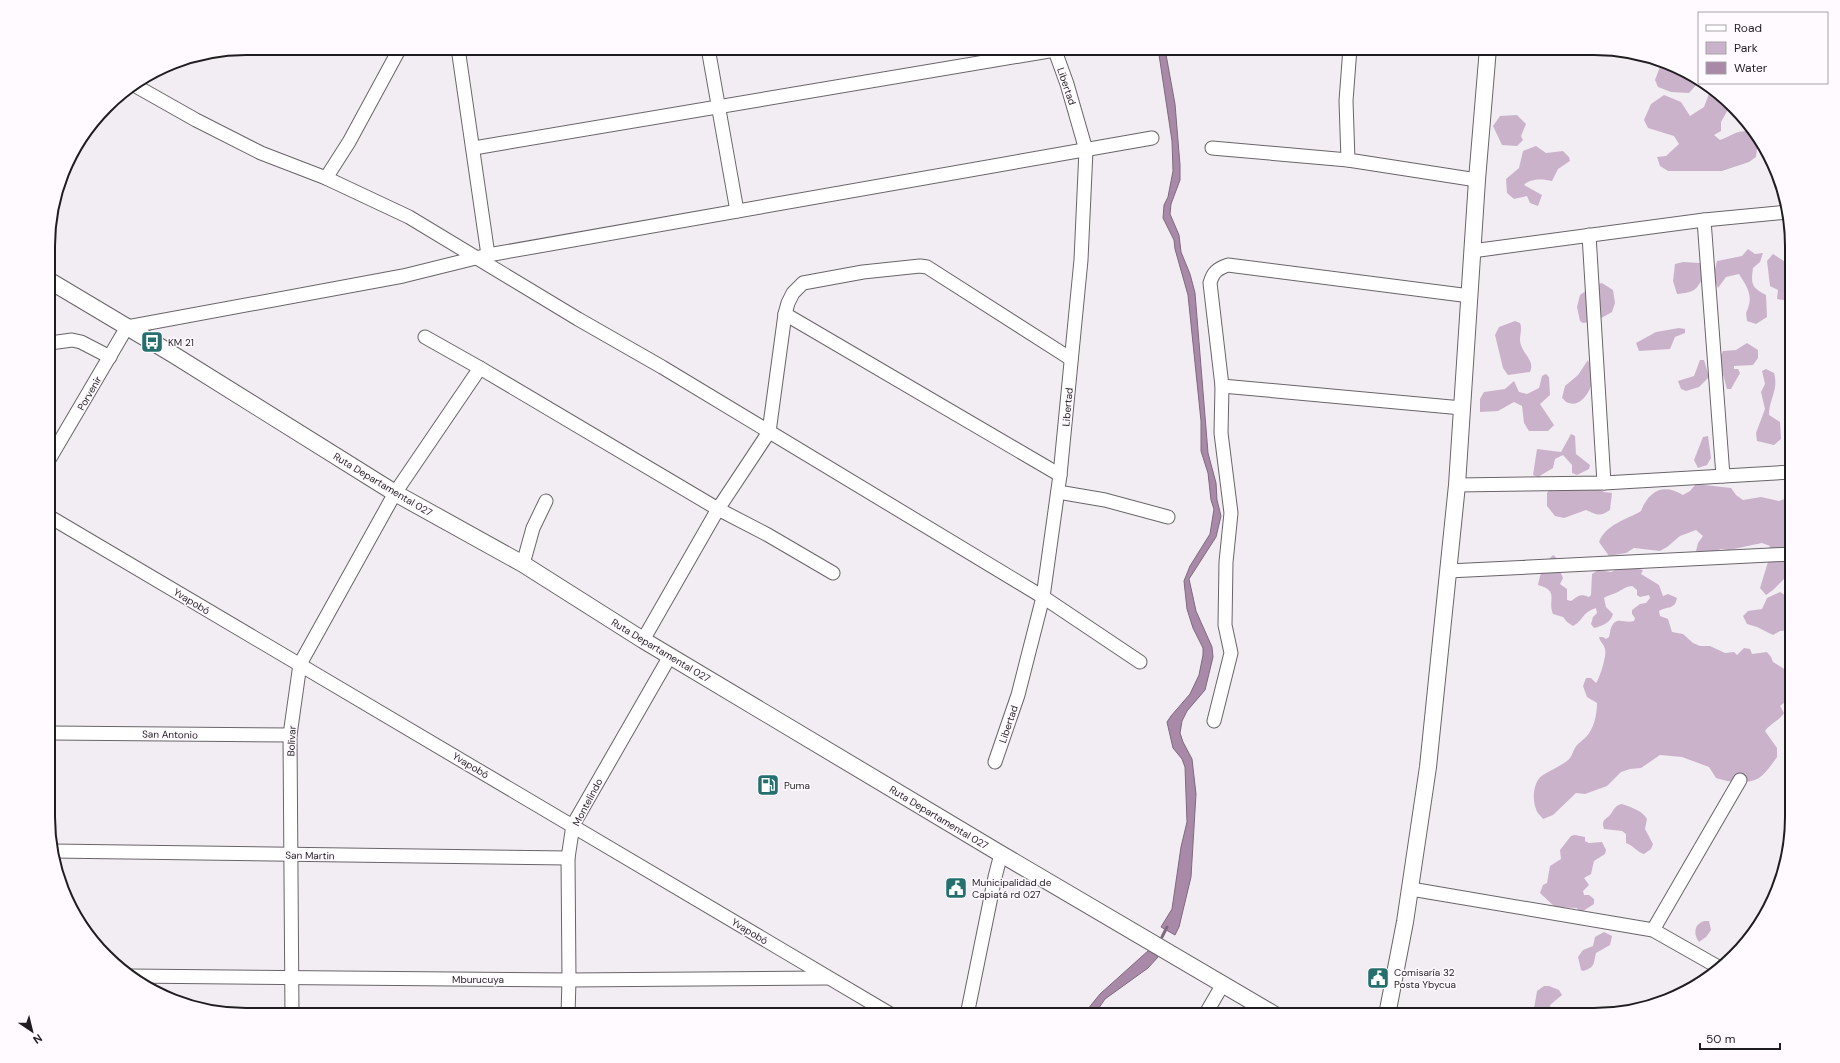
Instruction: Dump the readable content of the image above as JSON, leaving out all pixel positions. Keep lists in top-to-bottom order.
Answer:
{
  "streets": {
    "main road": ["Ruta Departamental 027"],
    "street": [
      "Libertad",
      "Porvenir",
      "Yvapobó",
      "San Antonio",
      "Bolivar",
      "Montelindo",
      "San Martin",
      "Mburucuya"
    ]
  },
  "crossings": [
    ["Porvenir", "Ruta Departamental 027"],
    ["Ruta Departamental 027", "Bolivar"],
    ["Ruta Departamental 027", "Montelindo"],
    ["Yvapobó", "Bolivar"],
    ["Yvapobó", "Montelindo"],
    ["Yvapobó", "Mburucuya"],
    ["San Antonio", "Bolivar"],
    ["Bolivar", "San Martin"],
    ["Bolivar", "Mburucuya"],
    ["Montelindo", "San Martin"],
    ["Montelindo", "Mburucuya"]
  ],
  "places": {
    "bus stop": ["KM 21"],
    "fuel station": ["Puma"],
    "public building": ["Municipalidad de Capiatá rd 027", "Comisaría 32 Posta Ybycua"]
  },
  "legend": ["Road", "Park", "Water"],
  "scale_bar": "50 m",
  "north": "bottom right"
}
